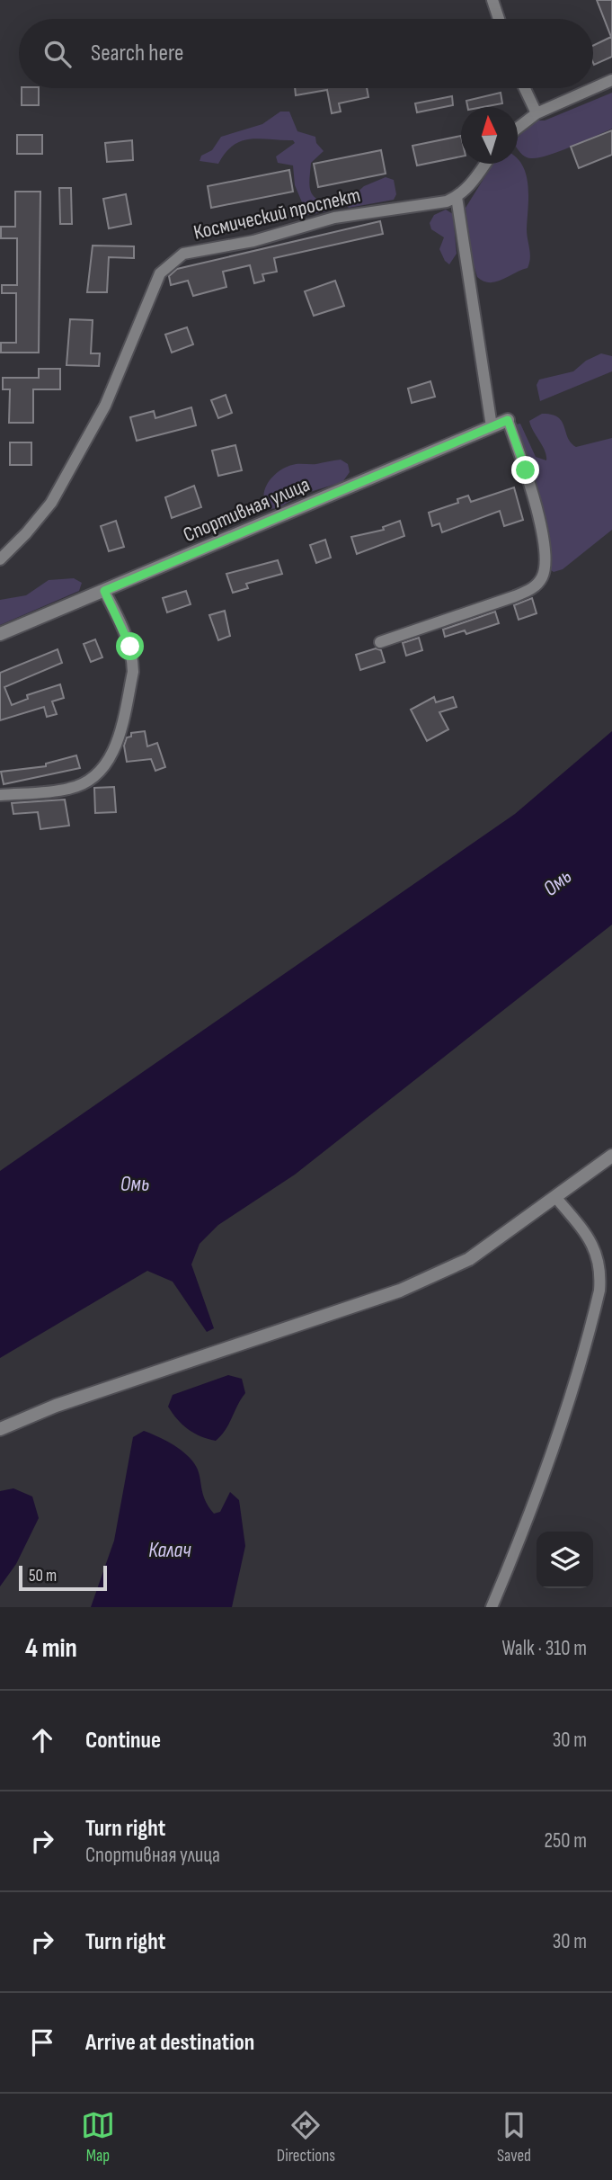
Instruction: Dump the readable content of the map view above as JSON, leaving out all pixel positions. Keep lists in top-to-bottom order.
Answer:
{
  "streets": {
    "street": ["Космический проспект", "Спортивная улица"]
  },
  "water": ["Омь", "Калач"],
  "scale_bar": "50 m",
  "north": "top",
  "page": {
    "search": "Search here",
    "scale": "50 m",
    "heading": ["4 min", "Walk · 310 m"],
    "list": [
      ["Continue", "30 m"],
      ["Turn right", "Спортивная улица", "250 m"],
      ["Turn right", "30 m"],
      "Arrive at destination"
    ],
    "nav": ["Map", "Directions", "Saved"]
  }
}
